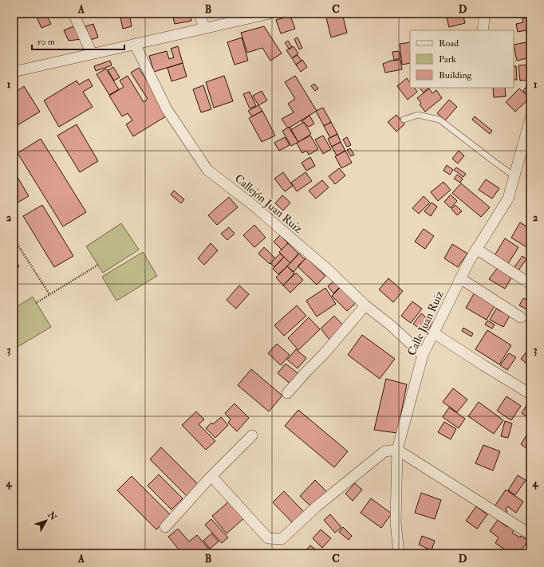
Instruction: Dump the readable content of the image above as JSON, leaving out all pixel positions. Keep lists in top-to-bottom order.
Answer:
{
  "streets": {
    "street": ["Callejón Juan Ruiz", "Calle Juan Ruiz"]
  },
  "crossings": [
    ["Callejón Juan Ruiz", "Calle Juan Ruiz"]
  ],
  "legend": ["Road", "Park", "Building"],
  "scale_bar": "50 m",
  "north": "top right",
  "grid": {
    "columns": [
      "A",
      "B",
      "C",
      "D"
    ],
    "rows": [
      "1",
      "2",
      "3",
      "4"
    ]
  }
}
